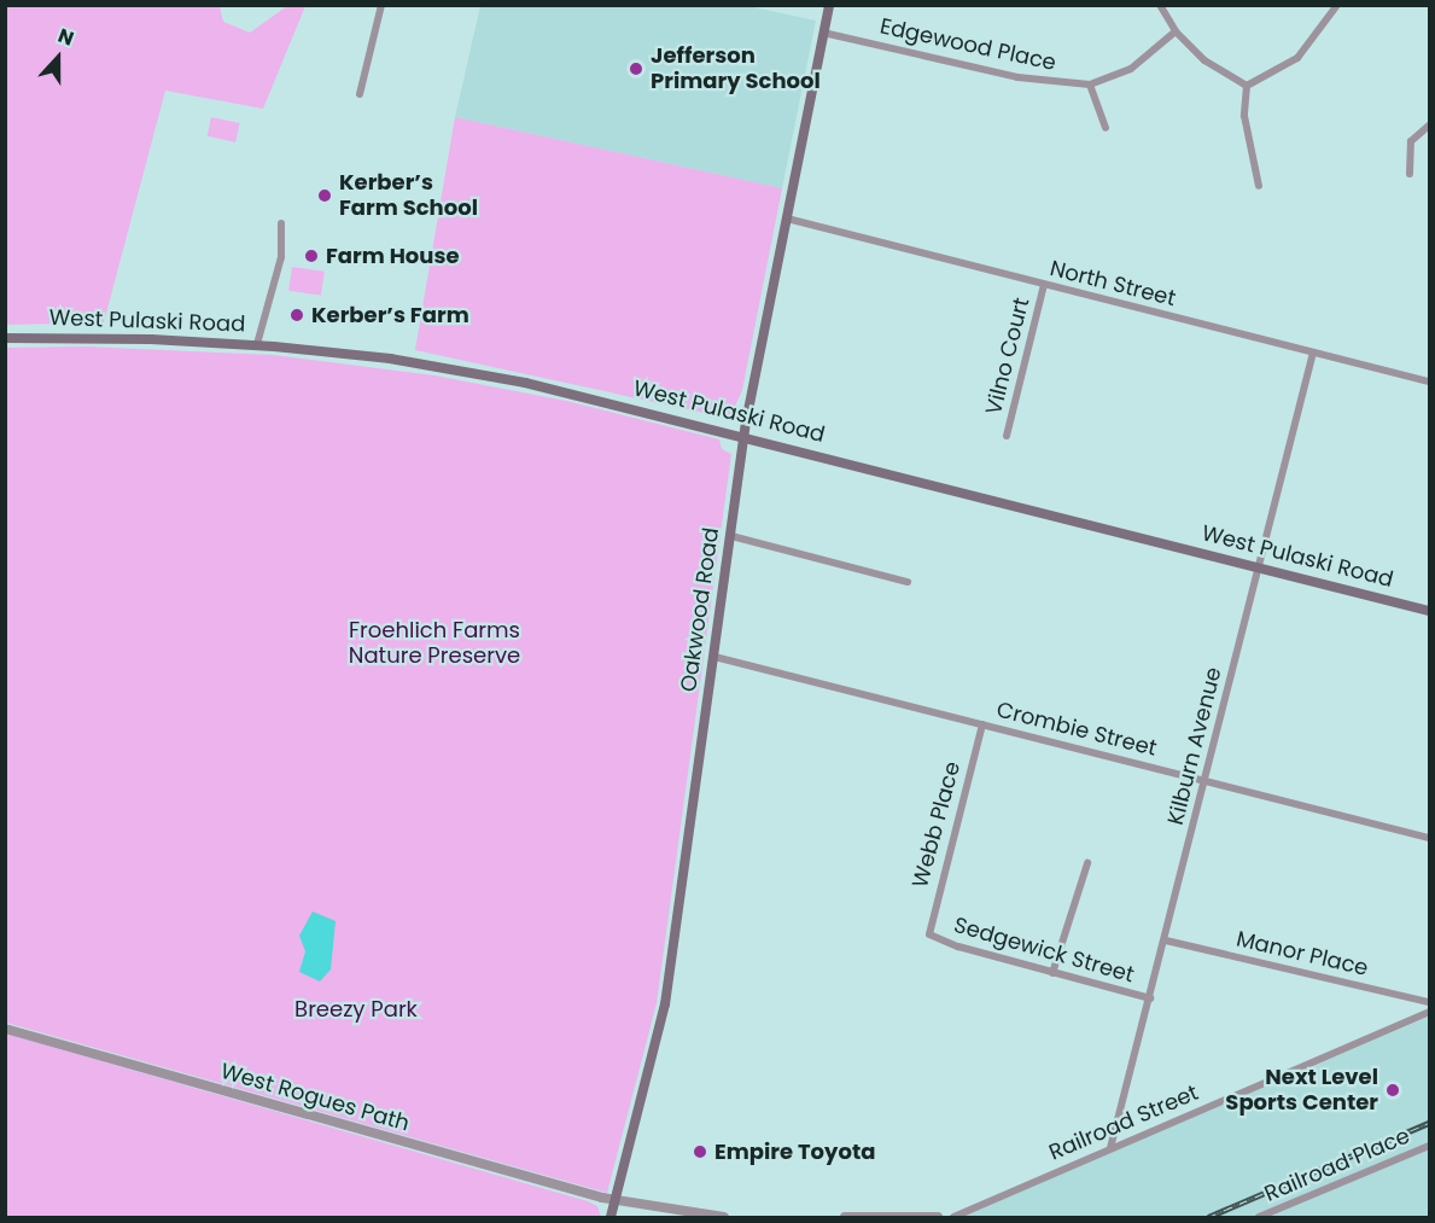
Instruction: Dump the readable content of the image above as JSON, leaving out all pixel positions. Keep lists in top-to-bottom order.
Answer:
{
  "streets": {
    "main road": ["West Pulaski Road", "Oakwood Road"],
    "street": [
      "Edgewood Place",
      "North Street",
      "Vilno Court",
      "Crombie Street",
      "Kilburn Avenue",
      "Webb Place",
      "Sedgewick Street",
      "Manor Place",
      "West Rogues Path",
      "Railroad Street",
      "Railroad Place"
    ]
  },
  "crossings": [
    ["Edgewood Place", "Oakwood Road"],
    ["North Street", "Vilno Court"],
    ["North Street", "Oakwood Road"],
    ["North Street", "Kilburn Avenue"],
    ["West Pulaski Road", "Oakwood Road"],
    ["West Pulaski Road", "Kilburn Avenue"],
    ["Oakwood Road", "Crombie Street"],
    ["Oakwood Road", "West Rogues Path"],
    ["Crombie Street", "Kilburn Avenue"],
    ["Crombie Street", "Webb Place"],
    ["Kilburn Avenue", "Sedgewick Street"],
    ["Kilburn Avenue", "Manor Place"],
    ["Kilburn Avenue", "Railroad Street"],
    ["Webb Place", "Sedgewick Street"]
  ],
  "parks": ["Froehlich Farms Nature Preserve", "Breezy Park"],
  "places": [
    "Jefferson Primary School",
    "Kerber’s Farm School",
    "Farm House",
    "Kerber’s Farm",
    "Next Level Sports Center",
    "Empire Toyota"
  ],
  "north": "top"
}
